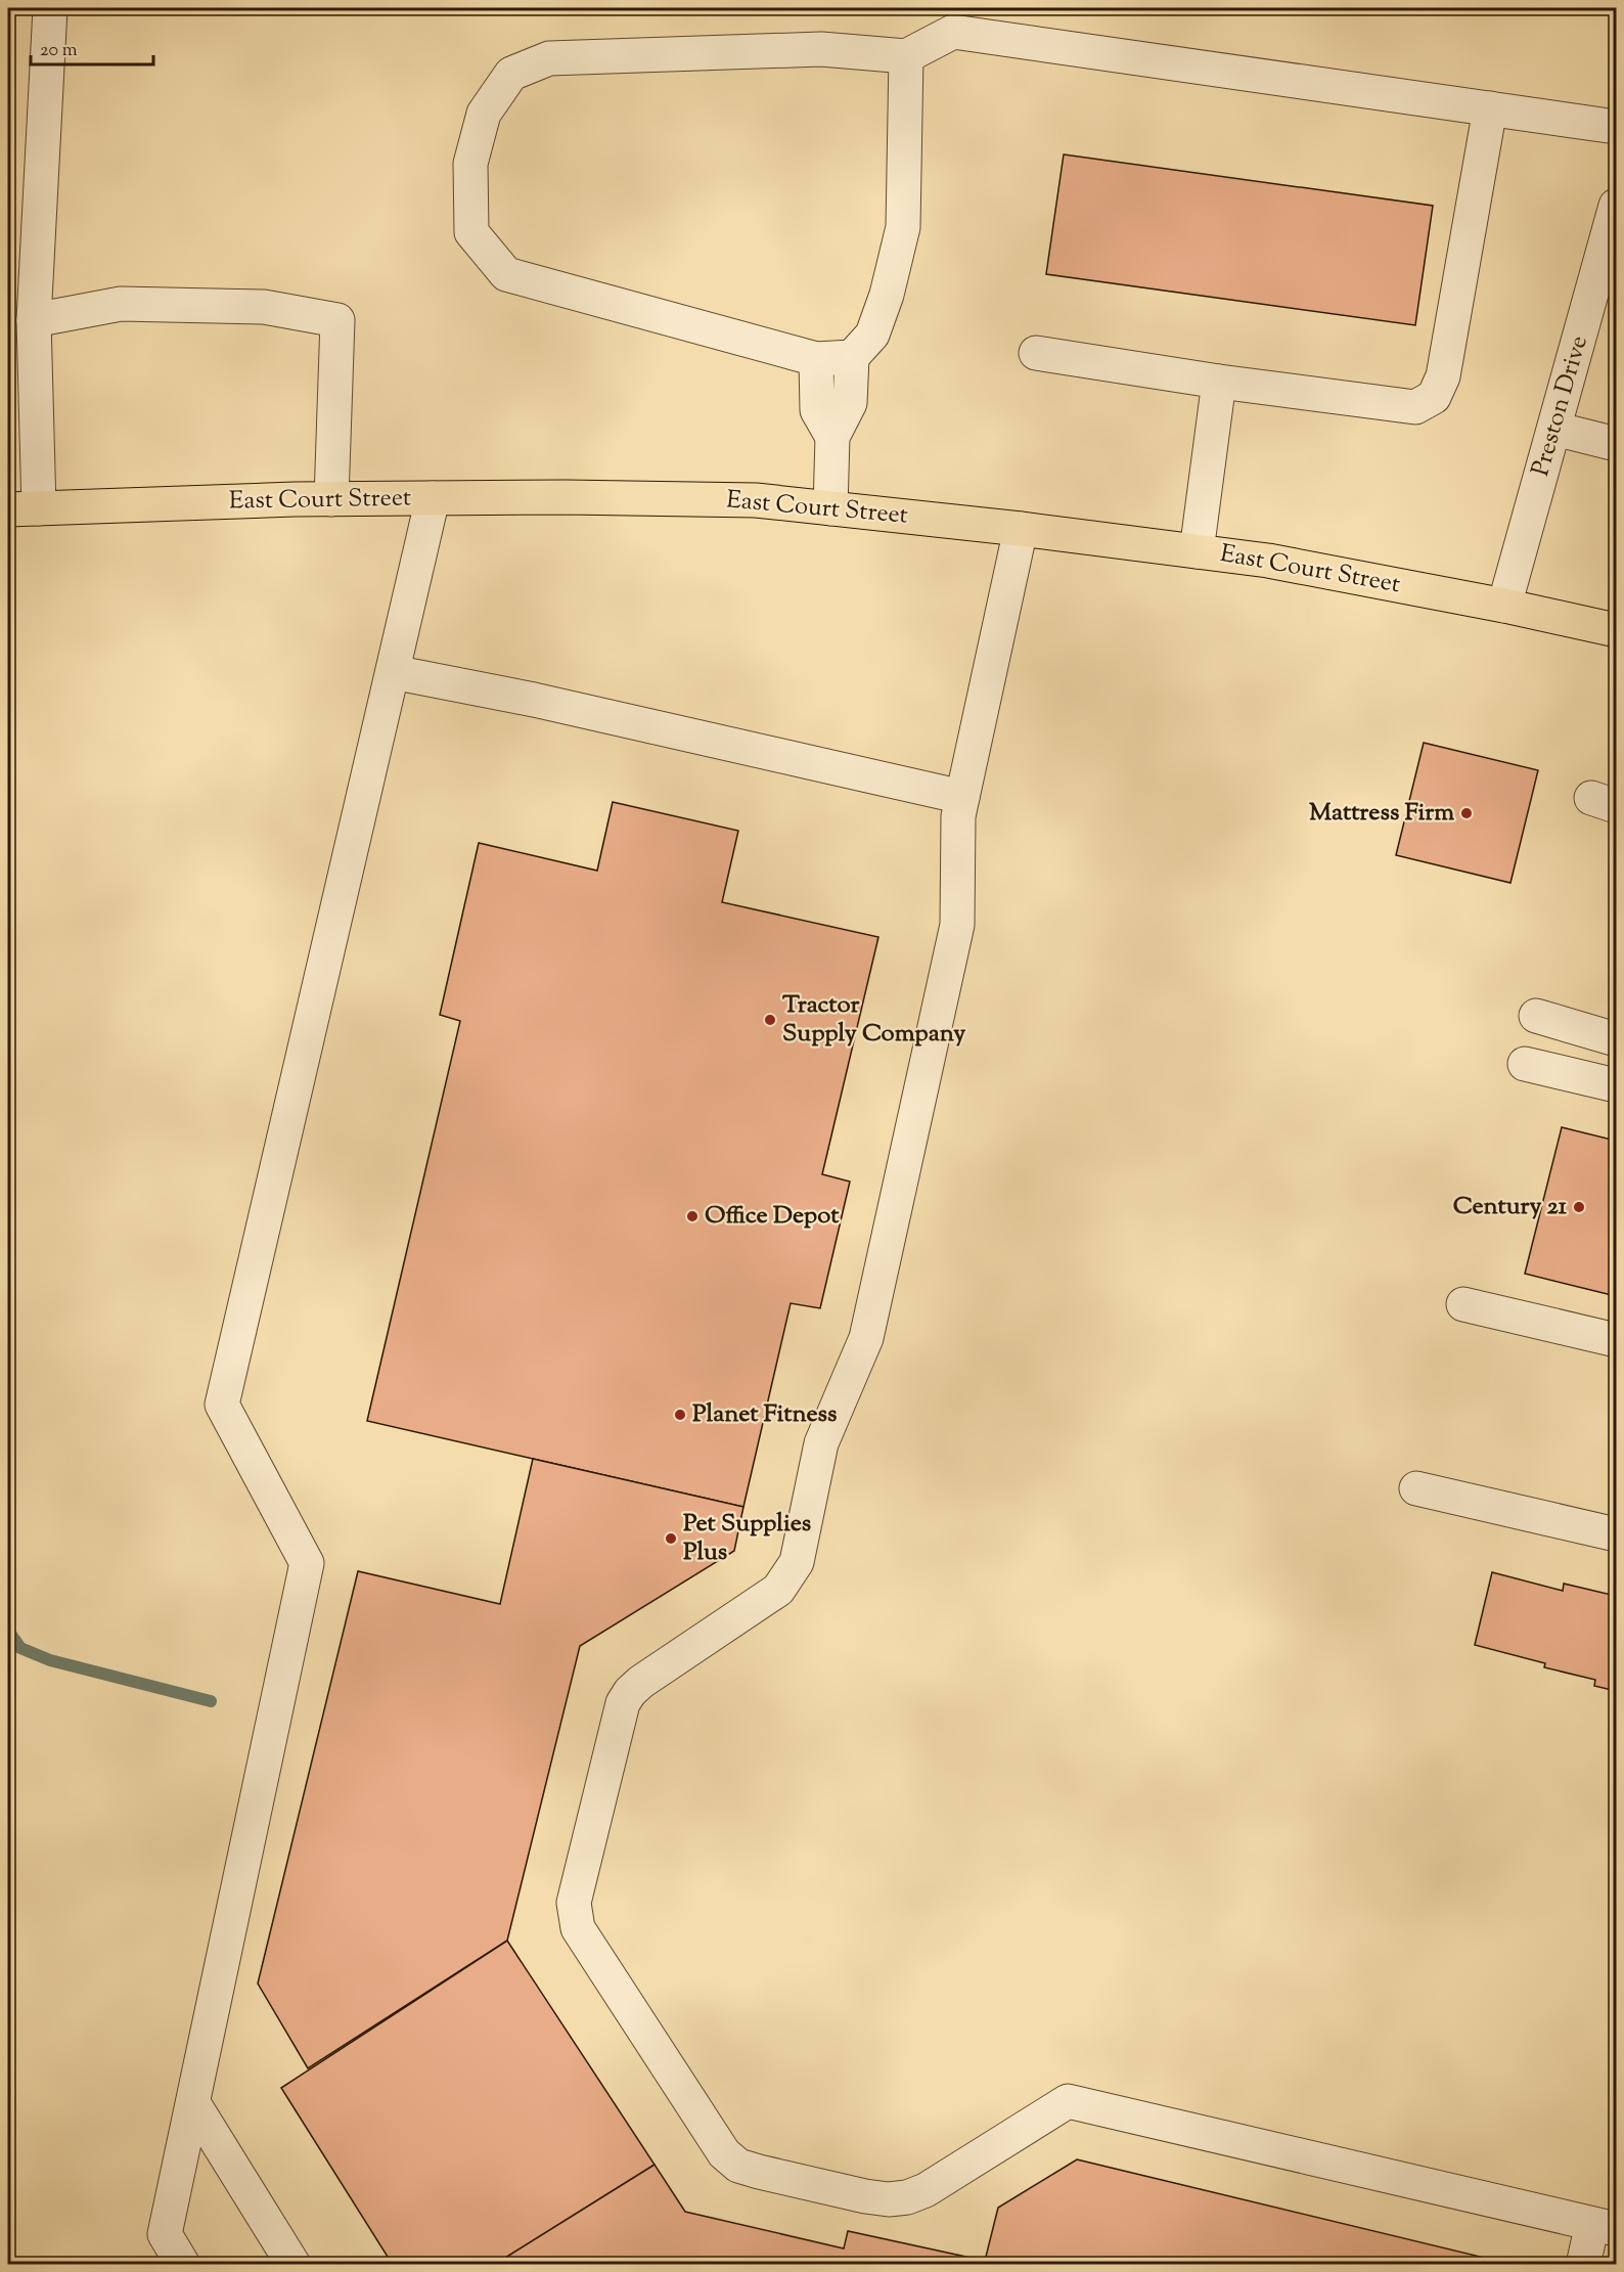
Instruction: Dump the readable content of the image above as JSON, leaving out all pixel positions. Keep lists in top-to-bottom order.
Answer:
{
  "streets": {
    "main road": ["East Court Street"],
    "street": ["Preston Drive"]
  },
  "crossings": [
    ["Preston Drive", "East Court Street"]
  ],
  "places": [
    "Mattress Firm",
    "Tractor Supply Company",
    "Century 21",
    "Office Depot",
    "Planet Fitness",
    "Pet Supplies Plus"
  ],
  "scale_bar": "20 m"
}
